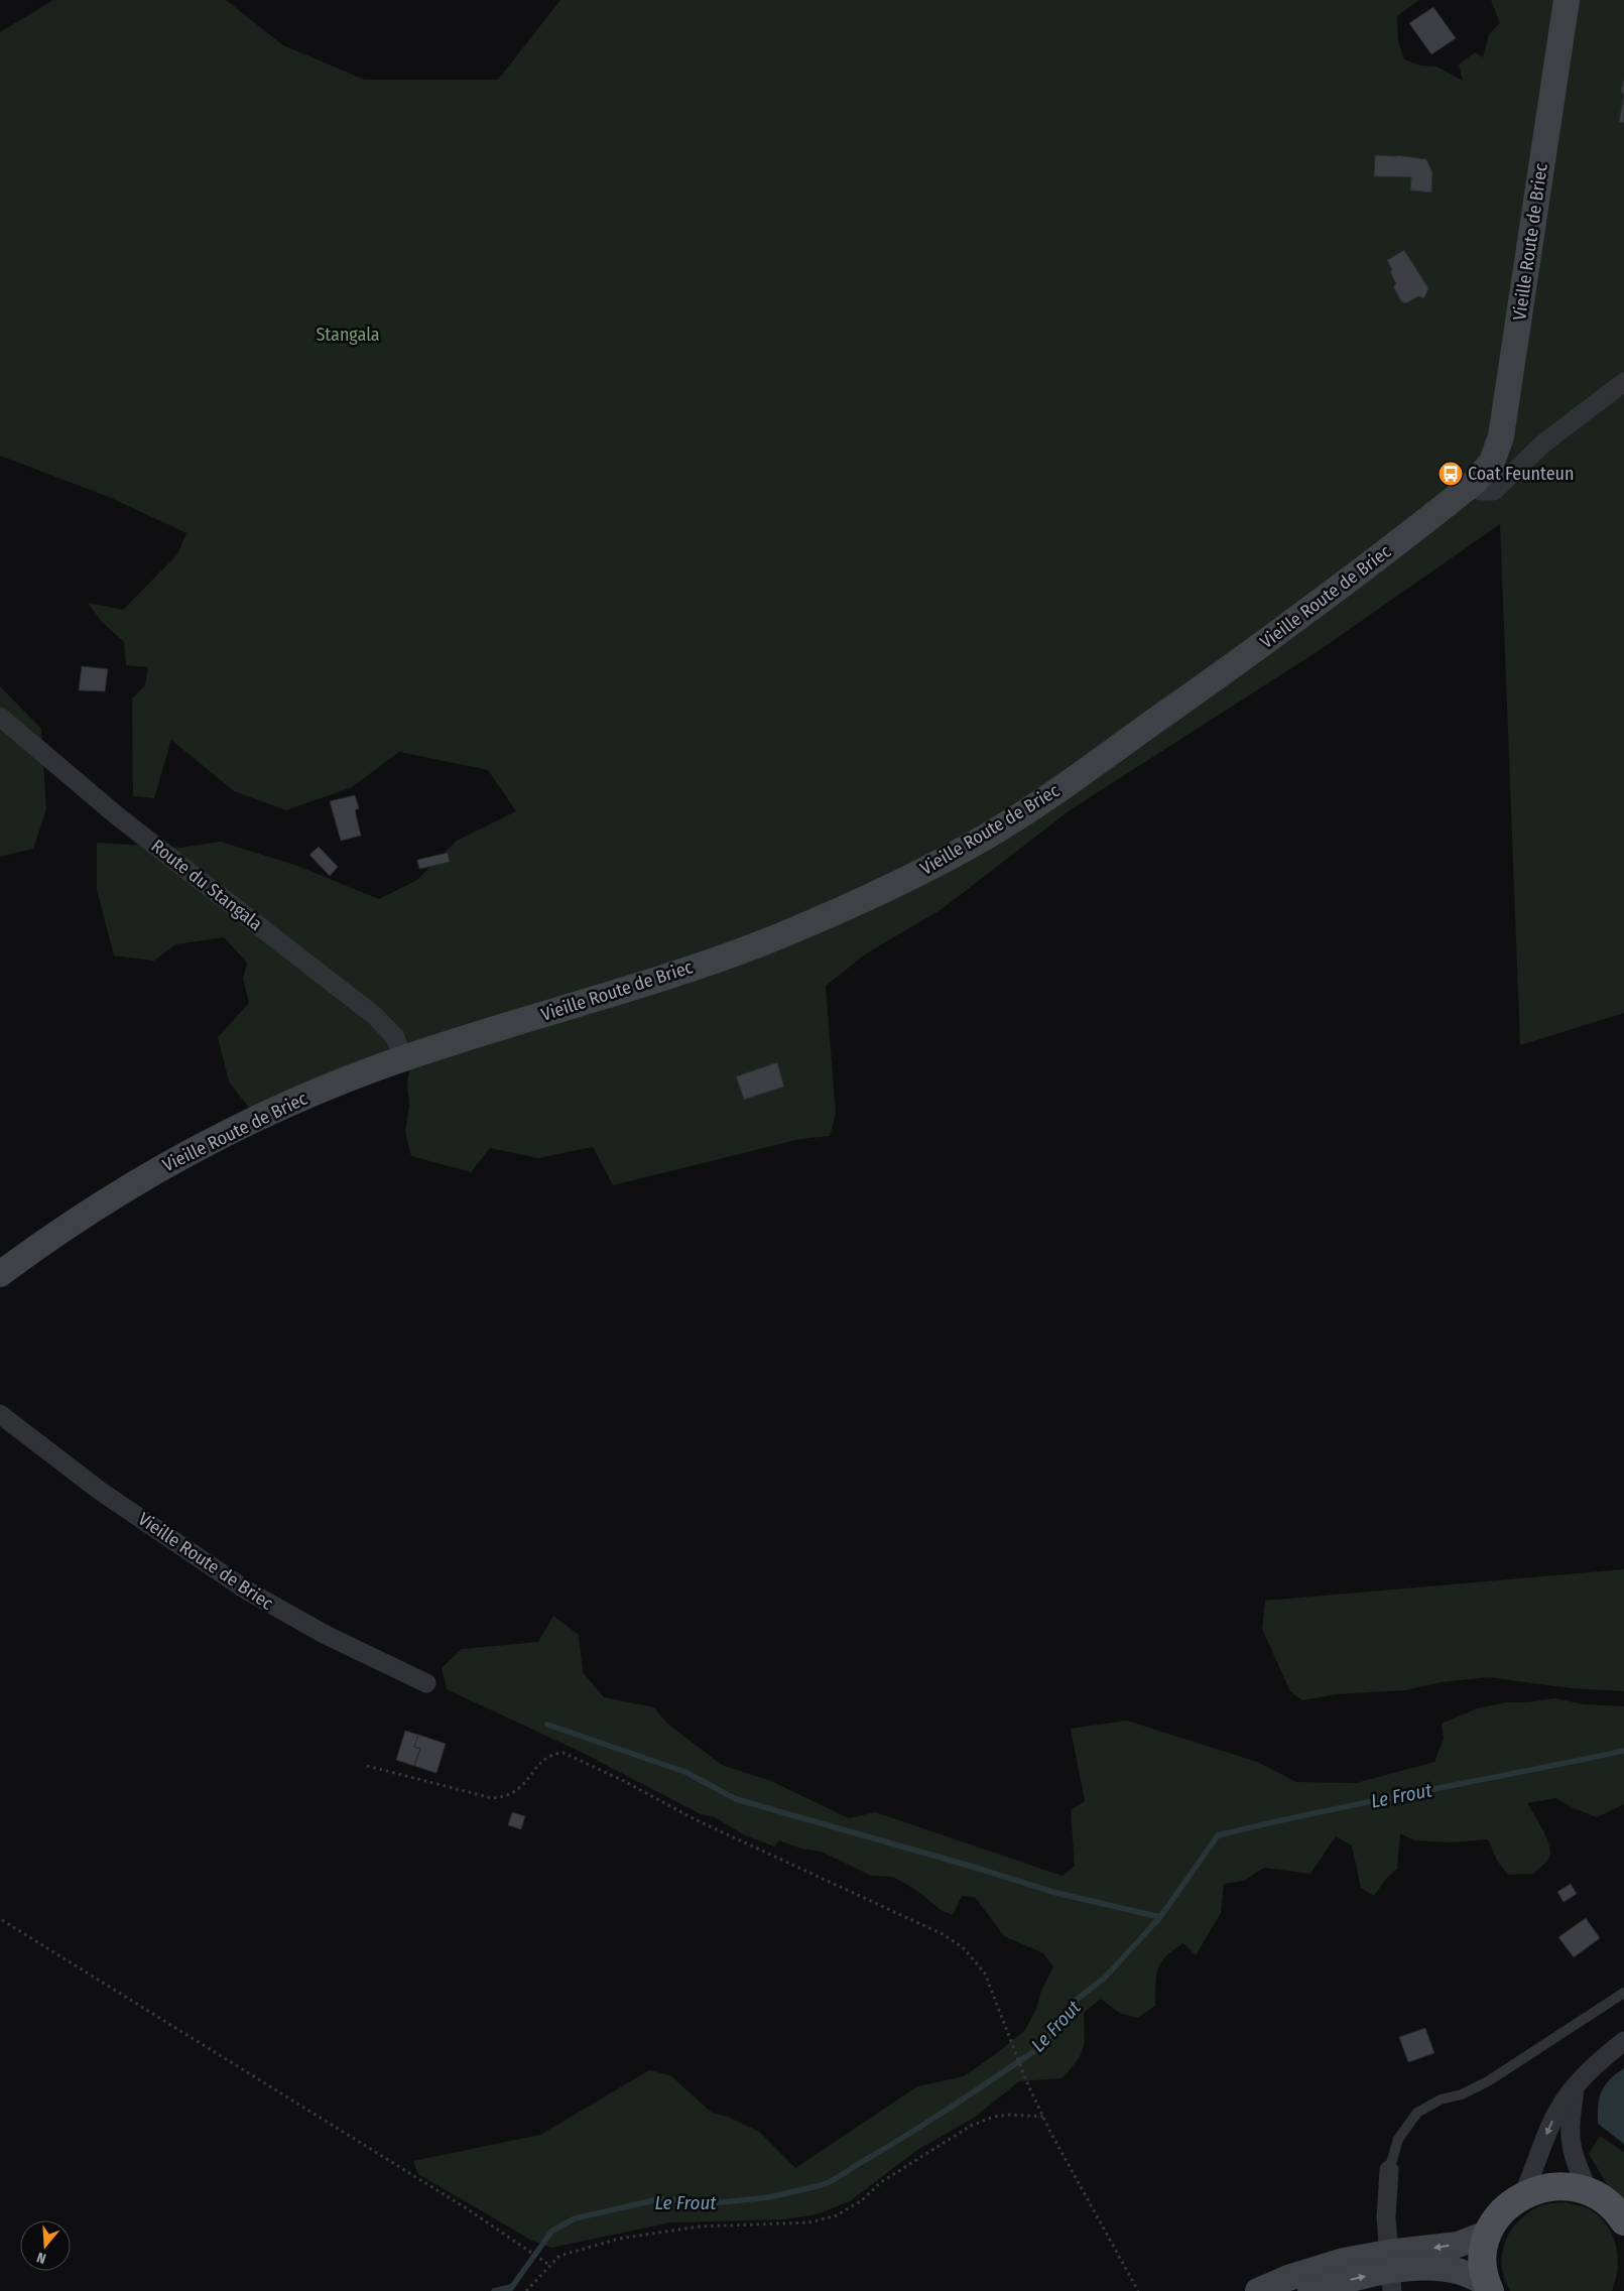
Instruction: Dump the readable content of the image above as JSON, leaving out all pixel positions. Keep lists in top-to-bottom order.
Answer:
{
  "streets": {
    "street": ["Vieille Route de Briec", "Route du Stangala"]
  },
  "crossings": [
    ["Vieille Route de Briec", "Route du Stangala"]
  ],
  "water": ["Le Frout"],
  "parks": ["Stangala"],
  "places": {
    "bus stop": ["Coat Feunteun"]
  },
  "north": "bottom"
}
